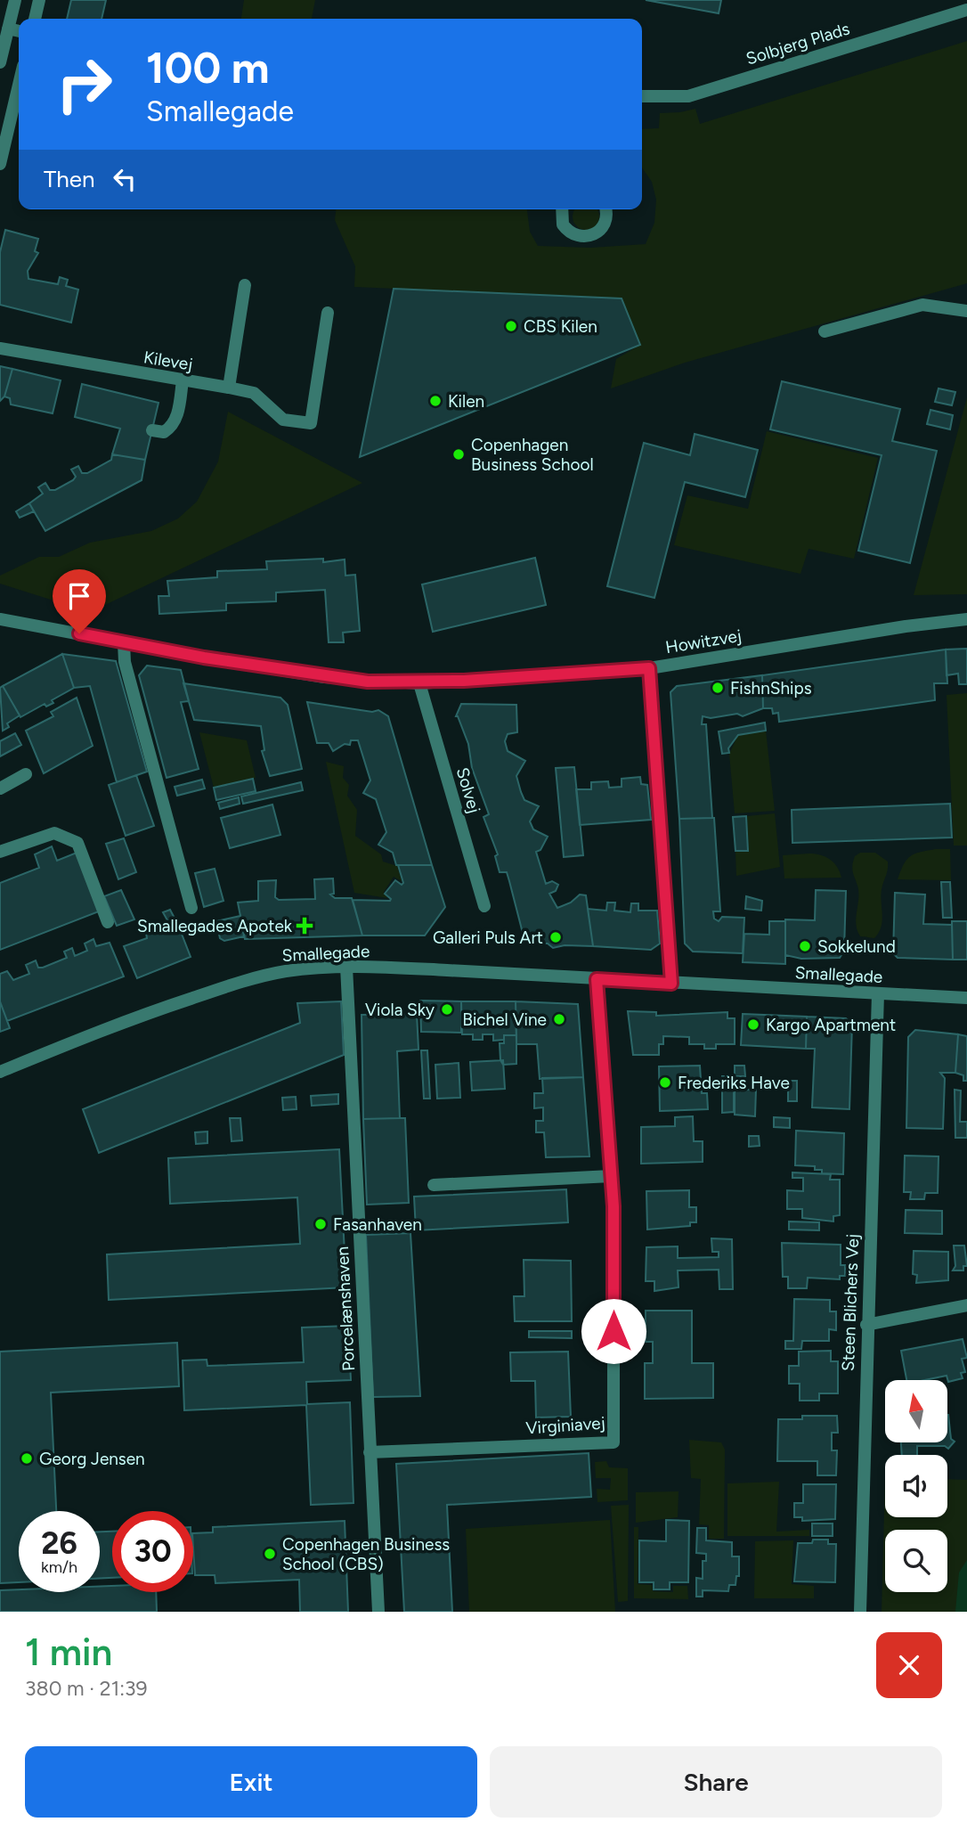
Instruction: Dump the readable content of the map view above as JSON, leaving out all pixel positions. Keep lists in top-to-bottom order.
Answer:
{
  "streets": {
    "street": [
      "Solbjerg Plads",
      "Kilevej",
      "Howitzvej",
      "Solvej",
      "Smallegade",
      "Steen Blichers Vej",
      "Porcelænshaven",
      "Virginiavej"
    ]
  },
  "crossings": [
    ["Howitzvej", "Solvej"],
    ["Smallegade", "Steen Blichers Vej"],
    ["Smallegade", "Porcelænshaven"],
    ["Smallegade", "Virginiavej"],
    ["Porcelænshaven", "Virginiavej"]
  ],
  "places": {
    "other": [
      "CBS Kilen",
      "Kilen",
      "Copenhagen Business School",
      "FishnShips",
      "Galleri Puls Art",
      "Sokkelund",
      "Viola Sky",
      "Bichel Vine",
      "Kargo Apartment",
      "Frederiks Have",
      "Fasanhaven",
      "Georg Jensen",
      "Copenhagen Business School (CBS)"
    ],
    "health": ["Smallegades Apotek"]
  },
  "north": "top",
  "page": {
    "turn": ["100 m", "Smallegade"],
    "then": "Then",
    "speed": "26 km/h",
    "limit": "30",
    "heading": ["1 min", "380 m · 21:39"],
    "buttons": ["Exit", "Share"]
  }
}
